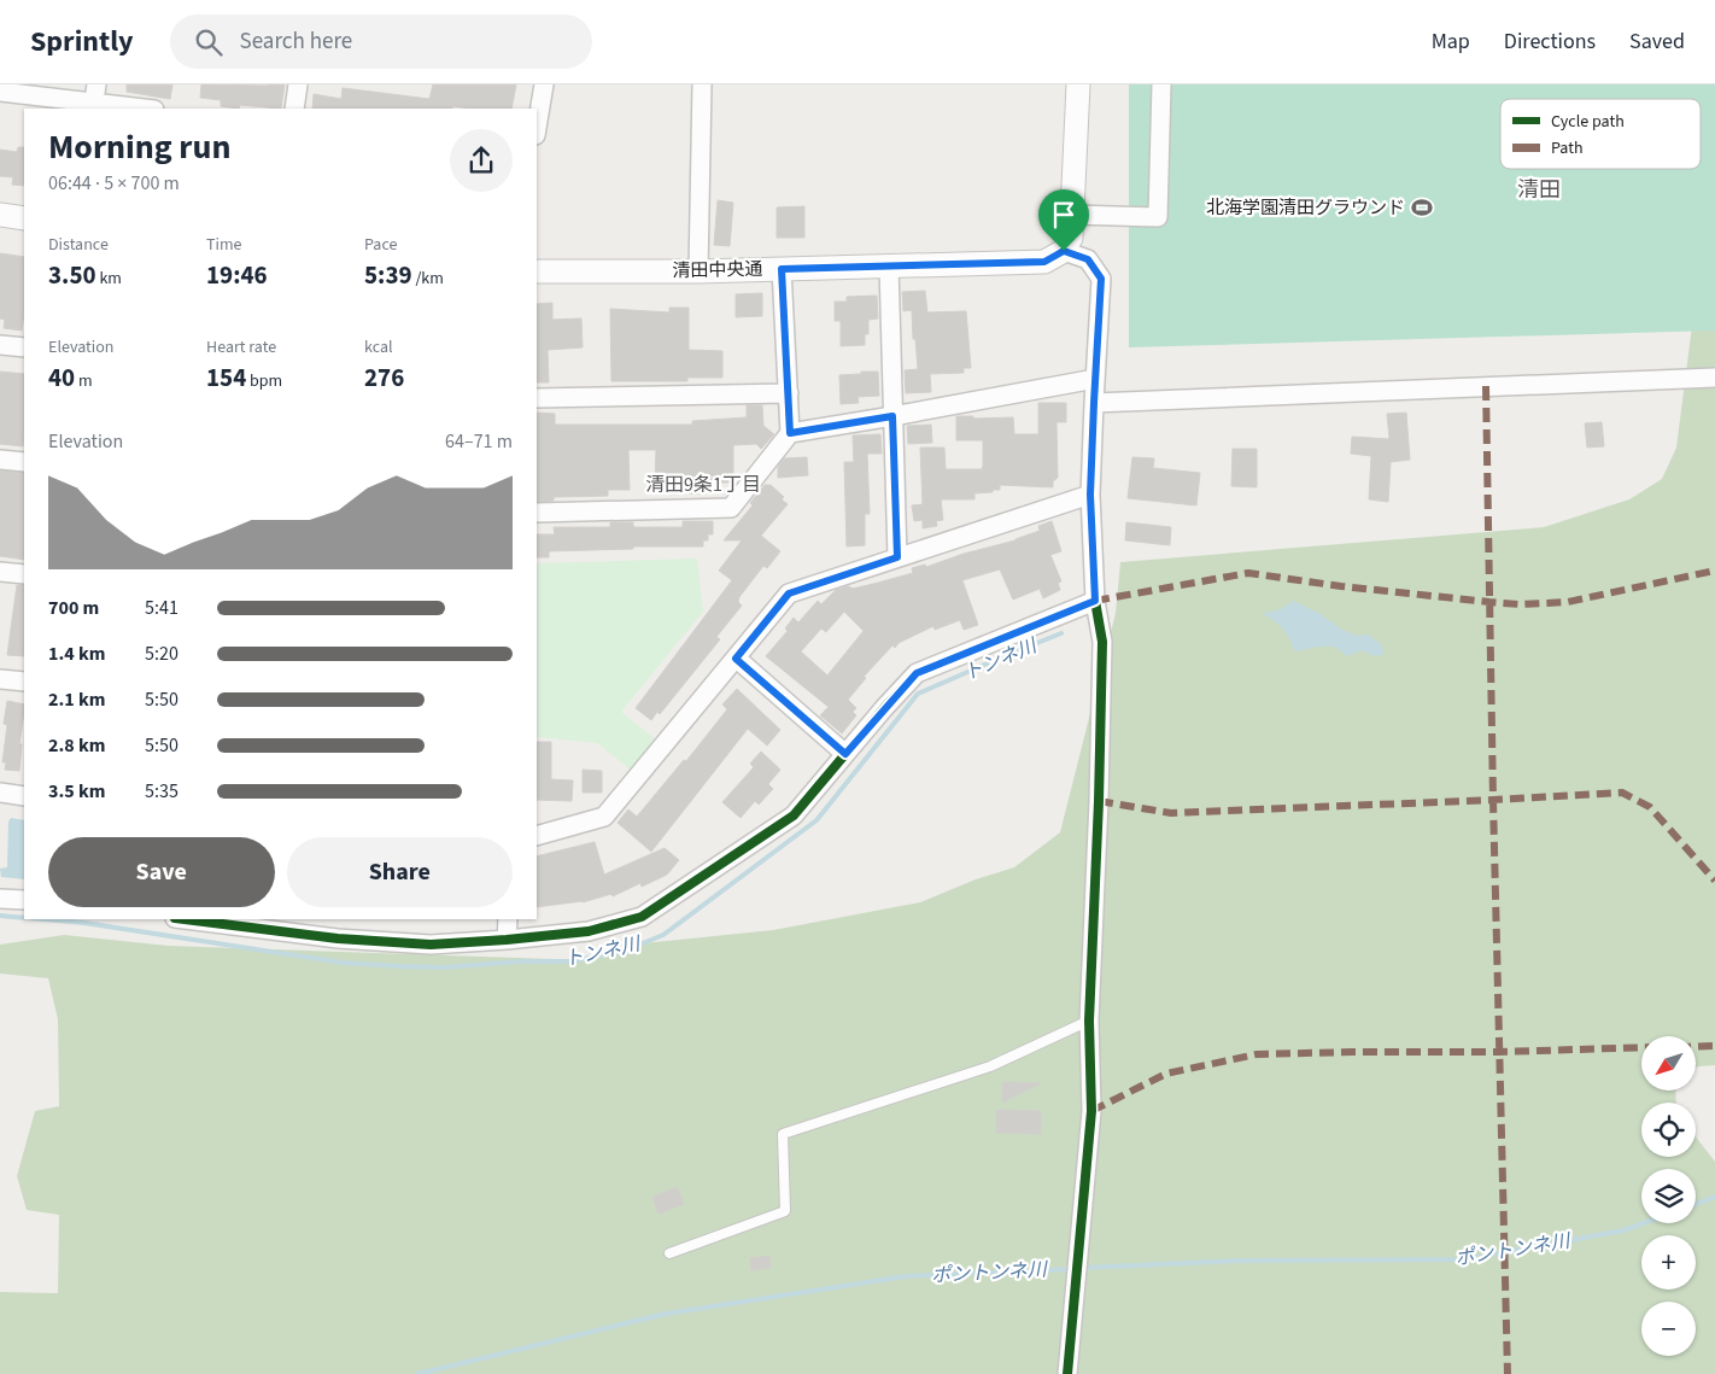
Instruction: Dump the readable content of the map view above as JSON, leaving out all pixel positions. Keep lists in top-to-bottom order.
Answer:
{
  "streets": {
    "street": ["清田中央通"]
  },
  "districts": ["清田", "清田9条1丁目"],
  "water": ["トンネ川", "ポントンネ川"],
  "places": {
    "sports": ["北海学園清田グラウンド"]
  },
  "legend": ["Cycle path", "Path"],
  "north": "bottom left",
  "page": {
    "header": "Sprintly",
    "search": "Search here",
    "nav": ["Map", "Directions", "Saved"],
    "heading": ["Morning run", "06:44 · 5 × 700 m"],
    "stats": [
      ["Distance", "3.50 km"],
      ["Time", "19:46"],
      ["Pace", "5:39 /km"],
      ["Elevation", "40 m"],
      ["Heart rate", "154 bpm"],
      ["kcal", "276"]
    ],
    "chart": ["Elevation", "64–71 m"],
    "list": [
      {
        "name": "700 m",
        "note": "5:41"
      },
      {
        "name": "1.4 km",
        "note": "5:20"
      },
      {
        "name": "2.1 km",
        "note": "5:50"
      },
      {
        "name": "2.8 km",
        "note": "5:50"
      },
      {
        "name": "3.5 km",
        "note": "5:35"
      }
    ],
    "buttons": ["Save", "Share"],
    "map_buttons": ["+", "−"]
  }
}
